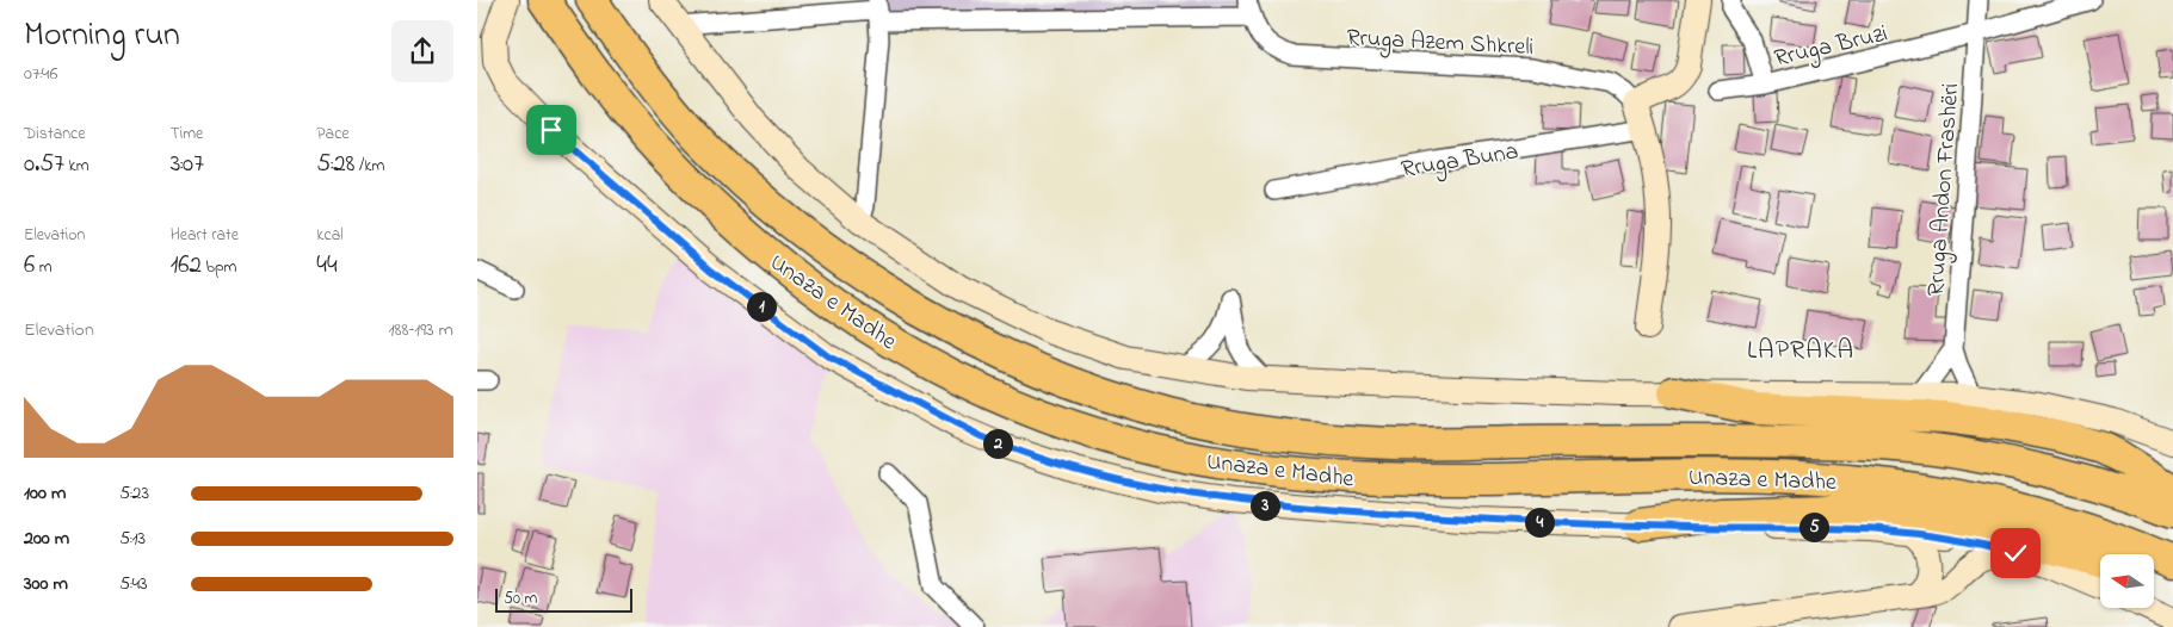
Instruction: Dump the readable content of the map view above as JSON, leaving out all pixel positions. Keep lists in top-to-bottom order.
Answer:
{
  "streets": {
    "highway": ["Unaza e Madhe"],
    "street": [
      "Rruga Azem Shkreli",
      "Rruga Bruzi",
      "Rruga Buna",
      "Rruga Andon Frashëri"
    ]
  },
  "crossings": [
    ["Rruga Bruzi", "Rruga Andon Frashëri"]
  ],
  "districts": ["LAPRAKA"],
  "scale_bar": "50 m",
  "north": "left",
  "page": {
    "heading": ["Morning run", "07:46"],
    "stats": [
      ["Distance", "0.57 km"],
      ["Time", "3:07"],
      ["Pace", "5:28 /km"],
      ["Elevation", "6 m"],
      ["Heart rate", "162 bpm"],
      ["kcal", "44"]
    ],
    "pins": [
      "1",
      "2",
      "3",
      "4",
      "5"
    ],
    "chart": ["Elevation", "188–193 m"],
    "list": [
      {
        "name": "100 m",
        "note": "5:23"
      },
      {
        "name": "200 m",
        "note": "5:13"
      },
      {
        "name": "300 m",
        "note": "5:43"
      }
    ],
    "scale": "50 m"
  }
}
